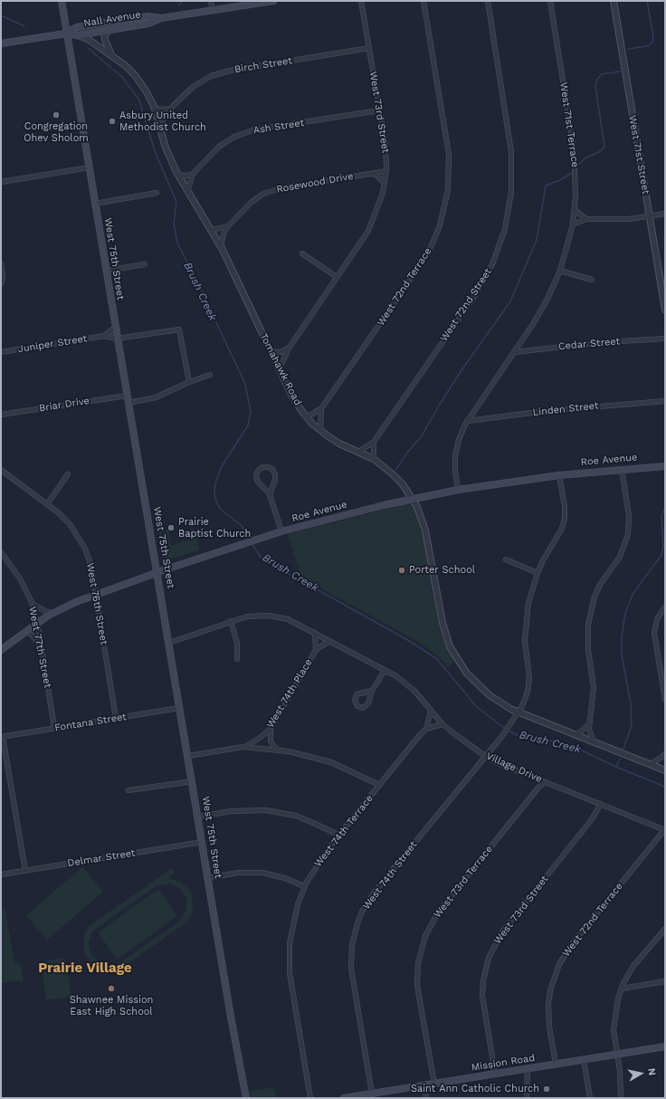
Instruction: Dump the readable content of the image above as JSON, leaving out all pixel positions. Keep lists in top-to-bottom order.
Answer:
{
  "streets": {
    "main road": [
      "Nall Avenue",
      "West 75th Street",
      "Roe Avenue",
      "Mission Road"
    ],
    "street": [
      "Birch Street",
      "West 73rd Street",
      "West 71st Terrace",
      "Ash Street",
      "West 71st Street",
      "Rosewood Drive",
      "West 72nd Terrace",
      "West 72nd Street",
      "Juniper Street",
      "Cedar Street",
      "Tomahawk Road",
      "Briar Drive",
      "Linden Street",
      "West 76th Street",
      "West 77th Street",
      "West 74th Place",
      "Fontana Street",
      "Village Drive",
      "West 74th Terrace",
      "Delmar Street",
      "West 74th Street",
      "West 73rd Terrace"
    ]
  },
  "crossings": [
    ["Nall Avenue", "West 75th Street"],
    ["Nall Avenue", "Tomahawk Road"],
    ["Birch Street", "West 73rd Street"],
    ["Birch Street", "Tomahawk Road"],
    ["West 73rd Street", "Ash Street"],
    ["West 73rd Street", "Rosewood Drive"],
    ["West 73rd Street", "Tomahawk Road"],
    ["West 73rd Street", "Village Drive"],
    ["West 73rd Street", "Mission Road"],
    ["West 71st Terrace", "Cedar Street"],
    ["West 71st Terrace", "Linden Street"],
    ["West 71st Terrace", "Roe Avenue"],
    ["Ash Street", "Tomahawk Road"],
    ["Rosewood Drive", "Tomahawk Road"],
    ["West 75th Street", "Juniper Street"],
    ["West 75th Street", "Briar Drive"],
    ["West 75th Street", "Roe Avenue"],
    ["West 75th Street", "Fontana Street"],
    ["West 75th Street", "Village Drive"],
    ["West 75th Street", "Delmar Street"],
    ["West 72nd Terrace", "Tomahawk Road"],
    ["West 72nd Terrace", "Village Drive"],
    ["West 72nd Terrace", "Mission Road"],
    ["West 72nd Street", "Tomahawk Road"],
    ["Tomahawk Road", "Roe Avenue"],
    ["Tomahawk Road", "West 74th Street"],
    ["Roe Avenue", "West 76th Street"],
    ["Roe Avenue", "West 77th Street"],
    ["West 76th Street", "Fontana Street"],
    ["West 77th Street", "Fontana Street"],
    ["West 74th Place", "Village Drive"],
    ["Village Drive", "West 74th Terrace"],
    ["Village Drive", "West 74th Street"],
    ["Village Drive", "West 73rd Terrace"],
    ["West 74th Street", "Mission Road"],
    ["West 73rd Terrace", "Mission Road"]
  ],
  "districts": ["Prairie Village"],
  "water": ["Brush Creek"],
  "places": [
    "Congregation Ohev Sholom",
    "Asbury United Methodist Church",
    "Prairie Baptist Church",
    "Porter School",
    "Shawnee Mission East High School",
    "Saint Ann Catholic Church"
  ],
  "north": "right"
}
